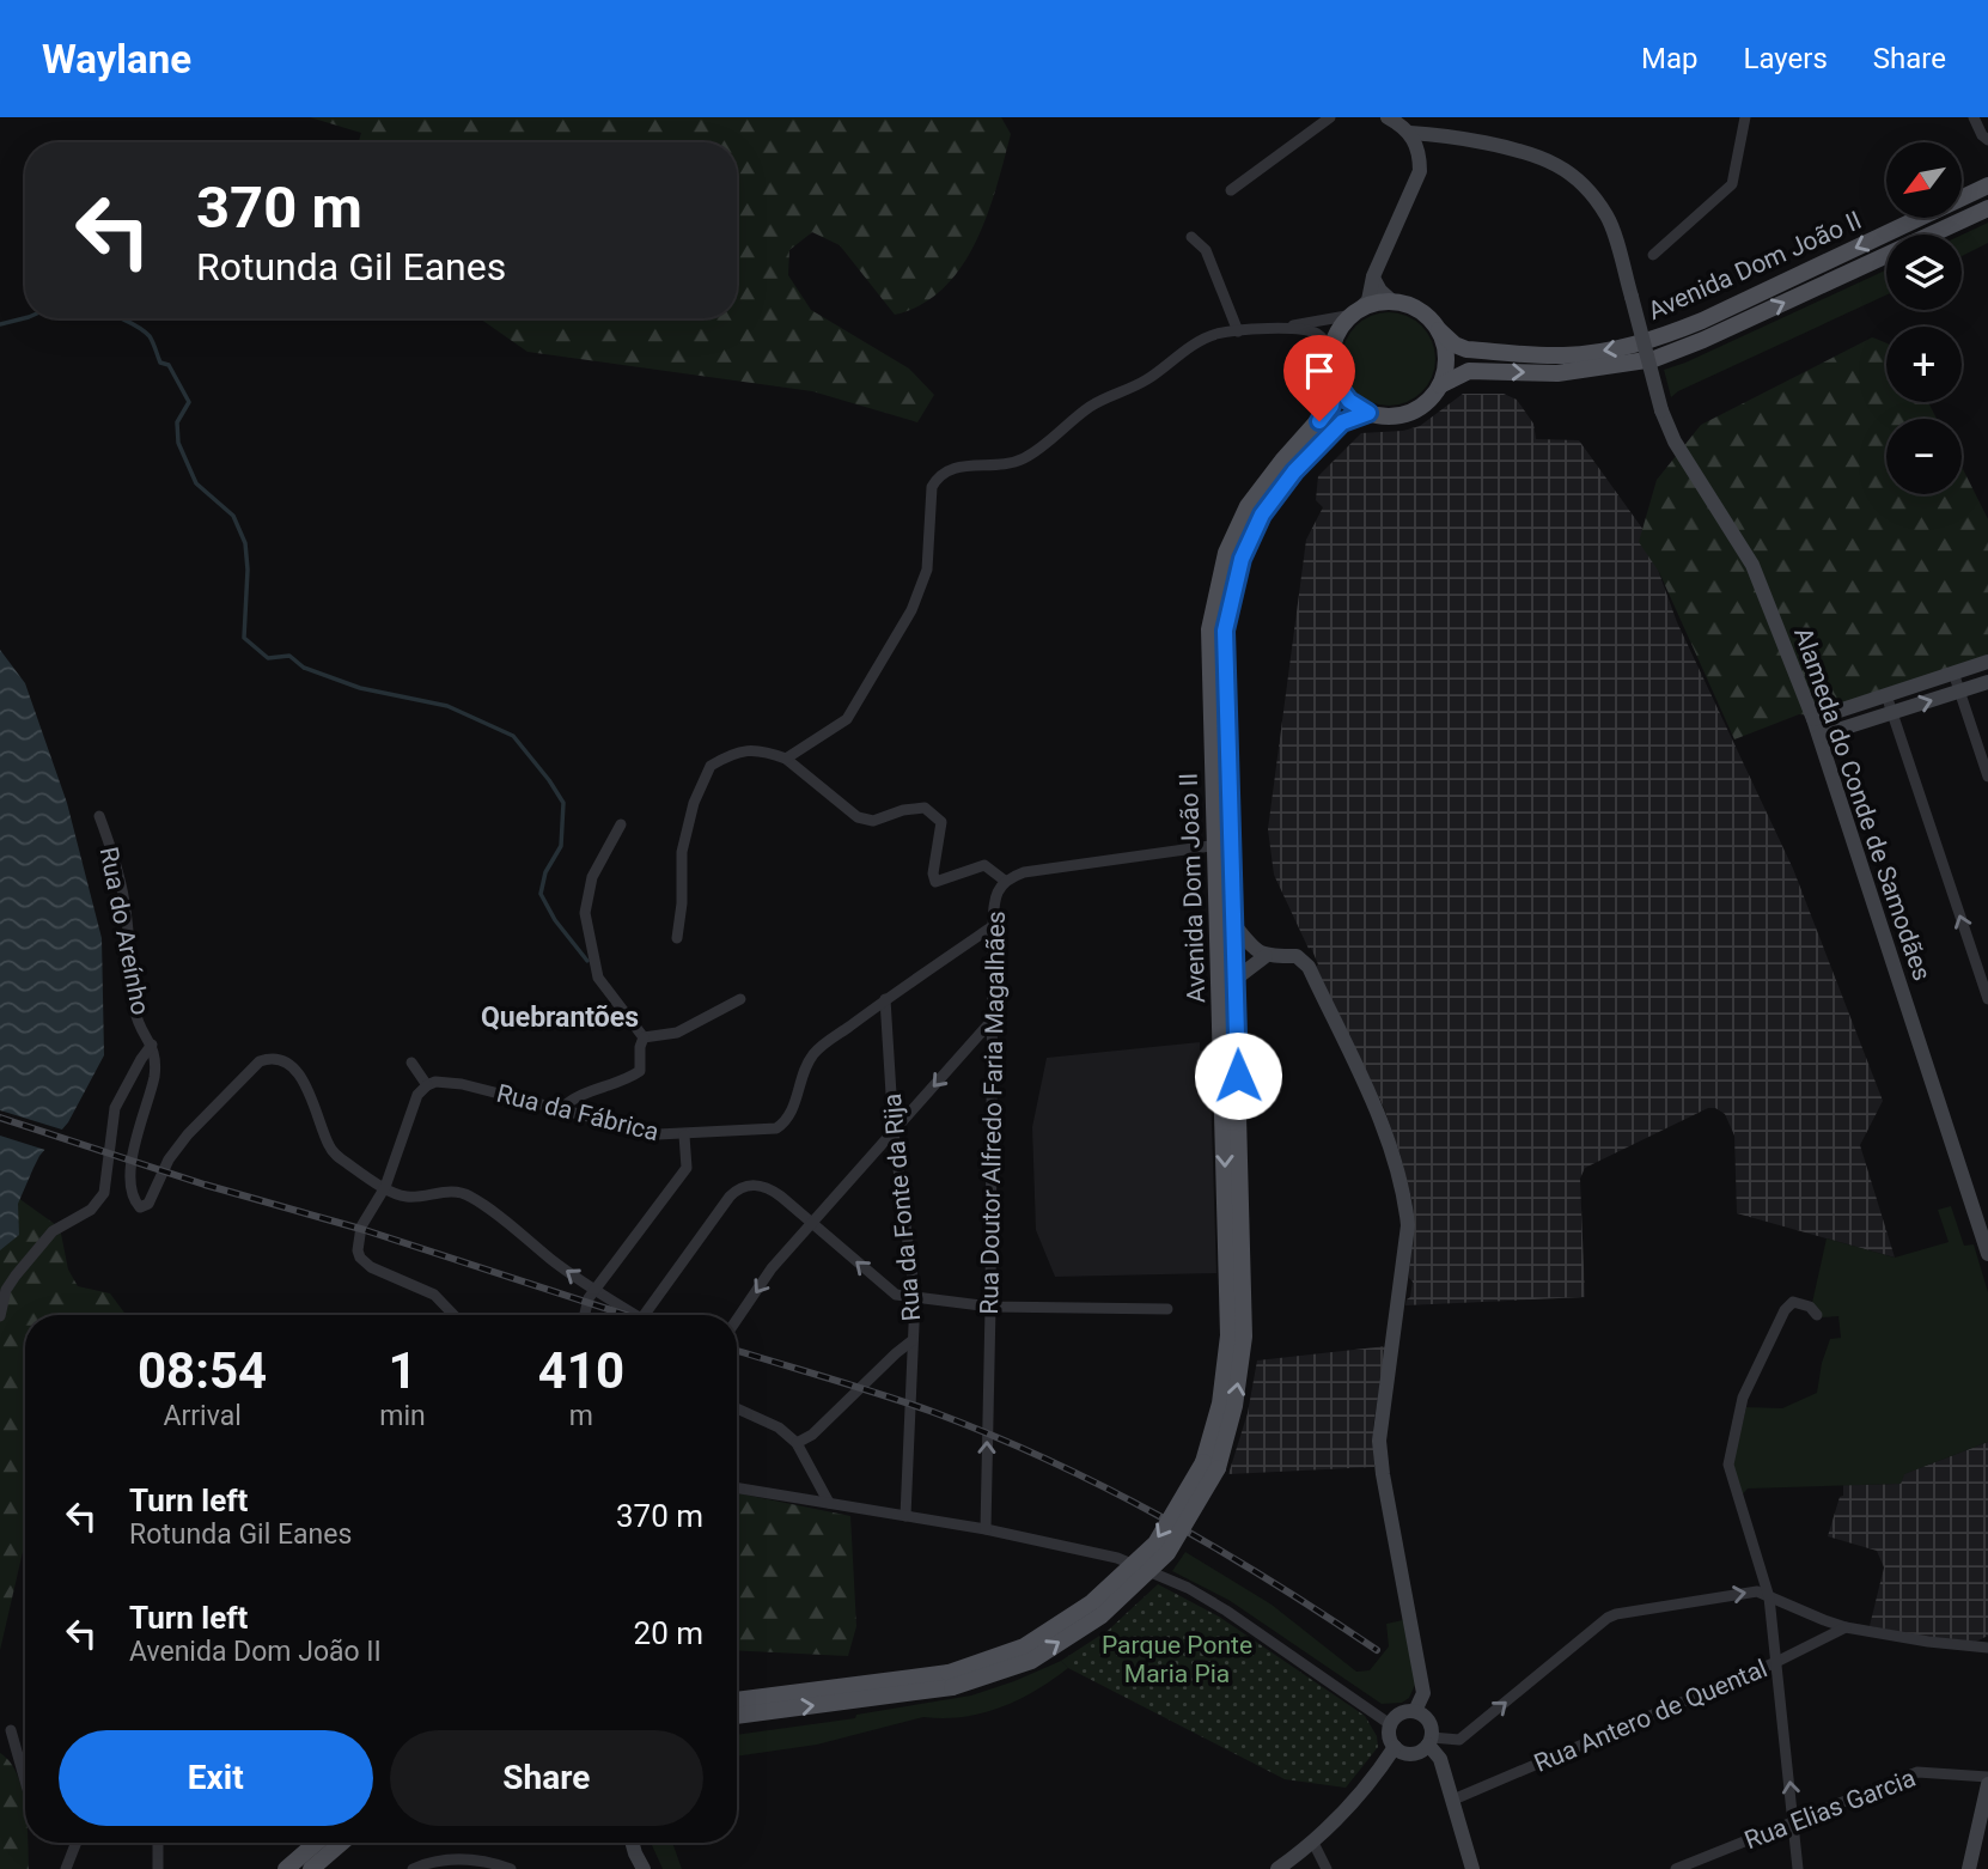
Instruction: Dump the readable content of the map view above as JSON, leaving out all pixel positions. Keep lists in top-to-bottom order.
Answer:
{
  "streets": {
    "main road": ["Avenida Dom João II"],
    "street": [
      "Alameda do Conde de Samodães",
      "Rua do Areínho",
      "Rua da Fábrica",
      "Rua Doutor Alfredo Faria Magalhães",
      "Rua da Fonte da Rija",
      "Rua Antero de Quental",
      "Rua Elias Garcia"
    ]
  },
  "crossings": [
    ["Avenida Dom João II", "Rua Doutor Alfredo Faria Magalhães"],
    ["Rua da Fábrica", "Rua Doutor Alfredo Faria Magalhães"],
    ["Rua da Fábrica", "Rua da Fonte da Rija"]
  ],
  "districts": ["Quebrantões"],
  "parks": ["Parque Ponte Maria Pia"],
  "north": "bottom left",
  "page": {
    "header": "Waylane",
    "nav": ["Map", "Layers", "Share"],
    "map_buttons": ["+", "−"],
    "turn": ["370 m", "Rotunda Gil Eanes"],
    "eta": [
      "08:54",
      "Arrival",
      "1",
      "min",
      "410",
      "m"
    ],
    "list": [
      {
        "name": "Turn left",
        "note": "Rotunda Gil Eanes",
        "value": "370 m"
      },
      {
        "name": "Turn left",
        "note": "Avenida Dom João II",
        "value": "20 m"
      }
    ],
    "buttons": ["Exit", "Share"]
  }
}
